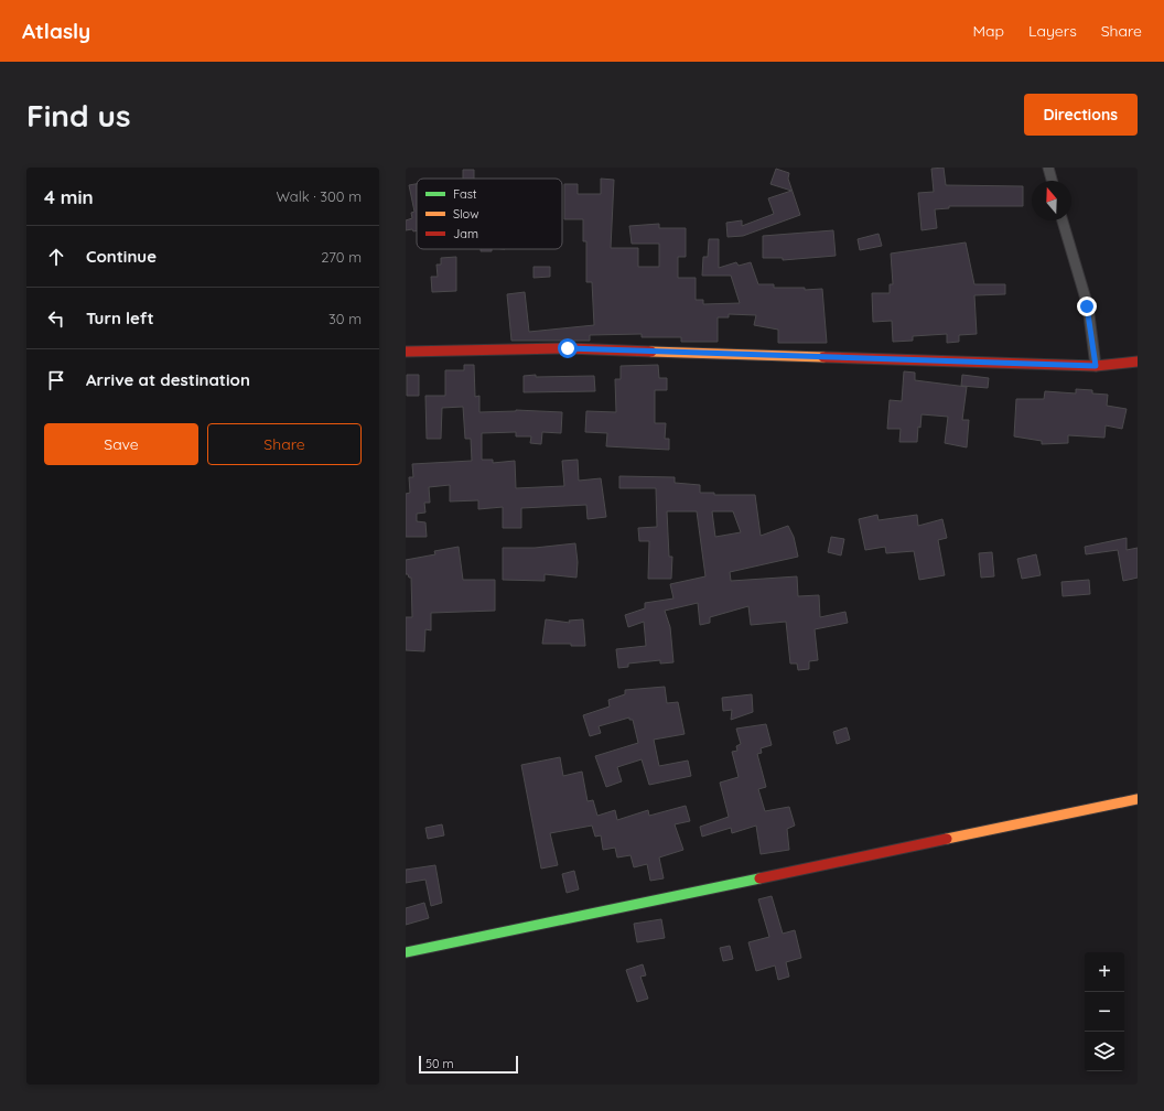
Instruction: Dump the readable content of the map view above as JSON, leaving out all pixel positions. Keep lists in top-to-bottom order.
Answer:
{
  "legend": ["Fast", "Slow", "Jam"],
  "scale_bar": "50 m",
  "north": "top",
  "page": {
    "header": "Atlasly",
    "nav": ["Map", "Layers", "Share"],
    "buttons": [
      "Directions",
      ["Save", "Share"]
    ],
    "title": "Find us",
    "heading": ["4 min", "Walk · 300 m"],
    "list": [
      ["Continue", "270 m"],
      ["Turn left", "30 m"],
      "Arrive at destination"
    ],
    "map_buttons": ["+", "−"],
    "scale": "50 m"
  }
}
